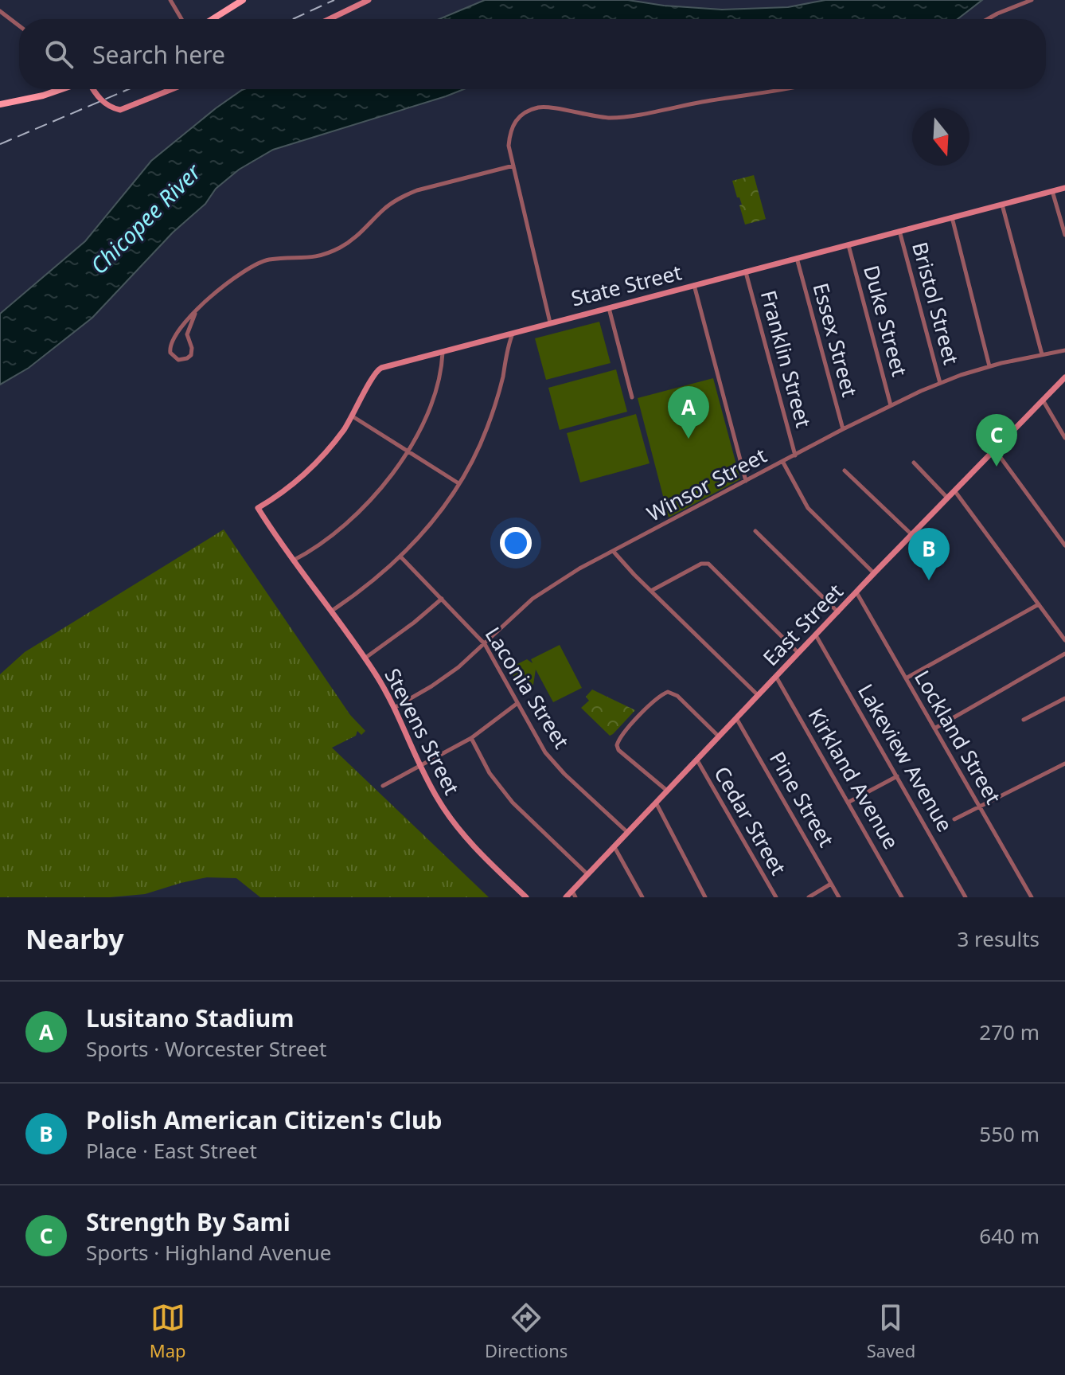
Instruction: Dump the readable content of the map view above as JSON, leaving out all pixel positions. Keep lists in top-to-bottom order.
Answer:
{
  "streets": {
    "street": [
      "State Street",
      "Bristol Street",
      "Duke Street",
      "Essex Street",
      "Franklin Street",
      "Winsor Street",
      "East Street",
      "Laconia Street",
      "Stevens Street",
      "Lockland Street",
      "Lakeview Avenue",
      "Kirkland Avenue",
      "Pine Street",
      "Cedar Street"
    ]
  },
  "crossings": [
    ["State Street", "Bristol Street"],
    ["State Street", "Duke Street"],
    ["State Street", "Essex Street"],
    ["State Street", "Franklin Street"],
    ["State Street", "Stevens Street"],
    ["Bristol Street", "Winsor Street"],
    ["Duke Street", "Winsor Street"],
    ["Essex Street", "Winsor Street"],
    ["Franklin Street", "Winsor Street"],
    ["Winsor Street", "Laconia Street"],
    ["Winsor Street", "Stevens Street"],
    ["East Street", "Laconia Street"],
    ["East Street", "Lockland Street"],
    ["East Street", "Lakeview Avenue"],
    ["East Street", "Kirkland Avenue"],
    ["East Street", "Pine Street"],
    ["East Street", "Cedar Street"]
  ],
  "water": ["Chicopee River"],
  "north": "bottom",
  "page": {
    "search": "Search here",
    "pins": ["A", "C", "B"],
    "heading": ["Nearby", "3 results"],
    "list": [
      {
        "mark": "A",
        "name": "Lusitano Stadium",
        "note": "Sports · Worcester Street",
        "value": "270 m"
      },
      {
        "mark": "B",
        "name": "Polish American Citizen's Club",
        "note": "Place · East Street",
        "value": "550 m"
      },
      {
        "mark": "C",
        "name": "Strength By Sami",
        "note": "Sports · Highland Avenue",
        "value": "640 m"
      }
    ],
    "nav": ["Map", "Directions", "Saved"]
  }
}
